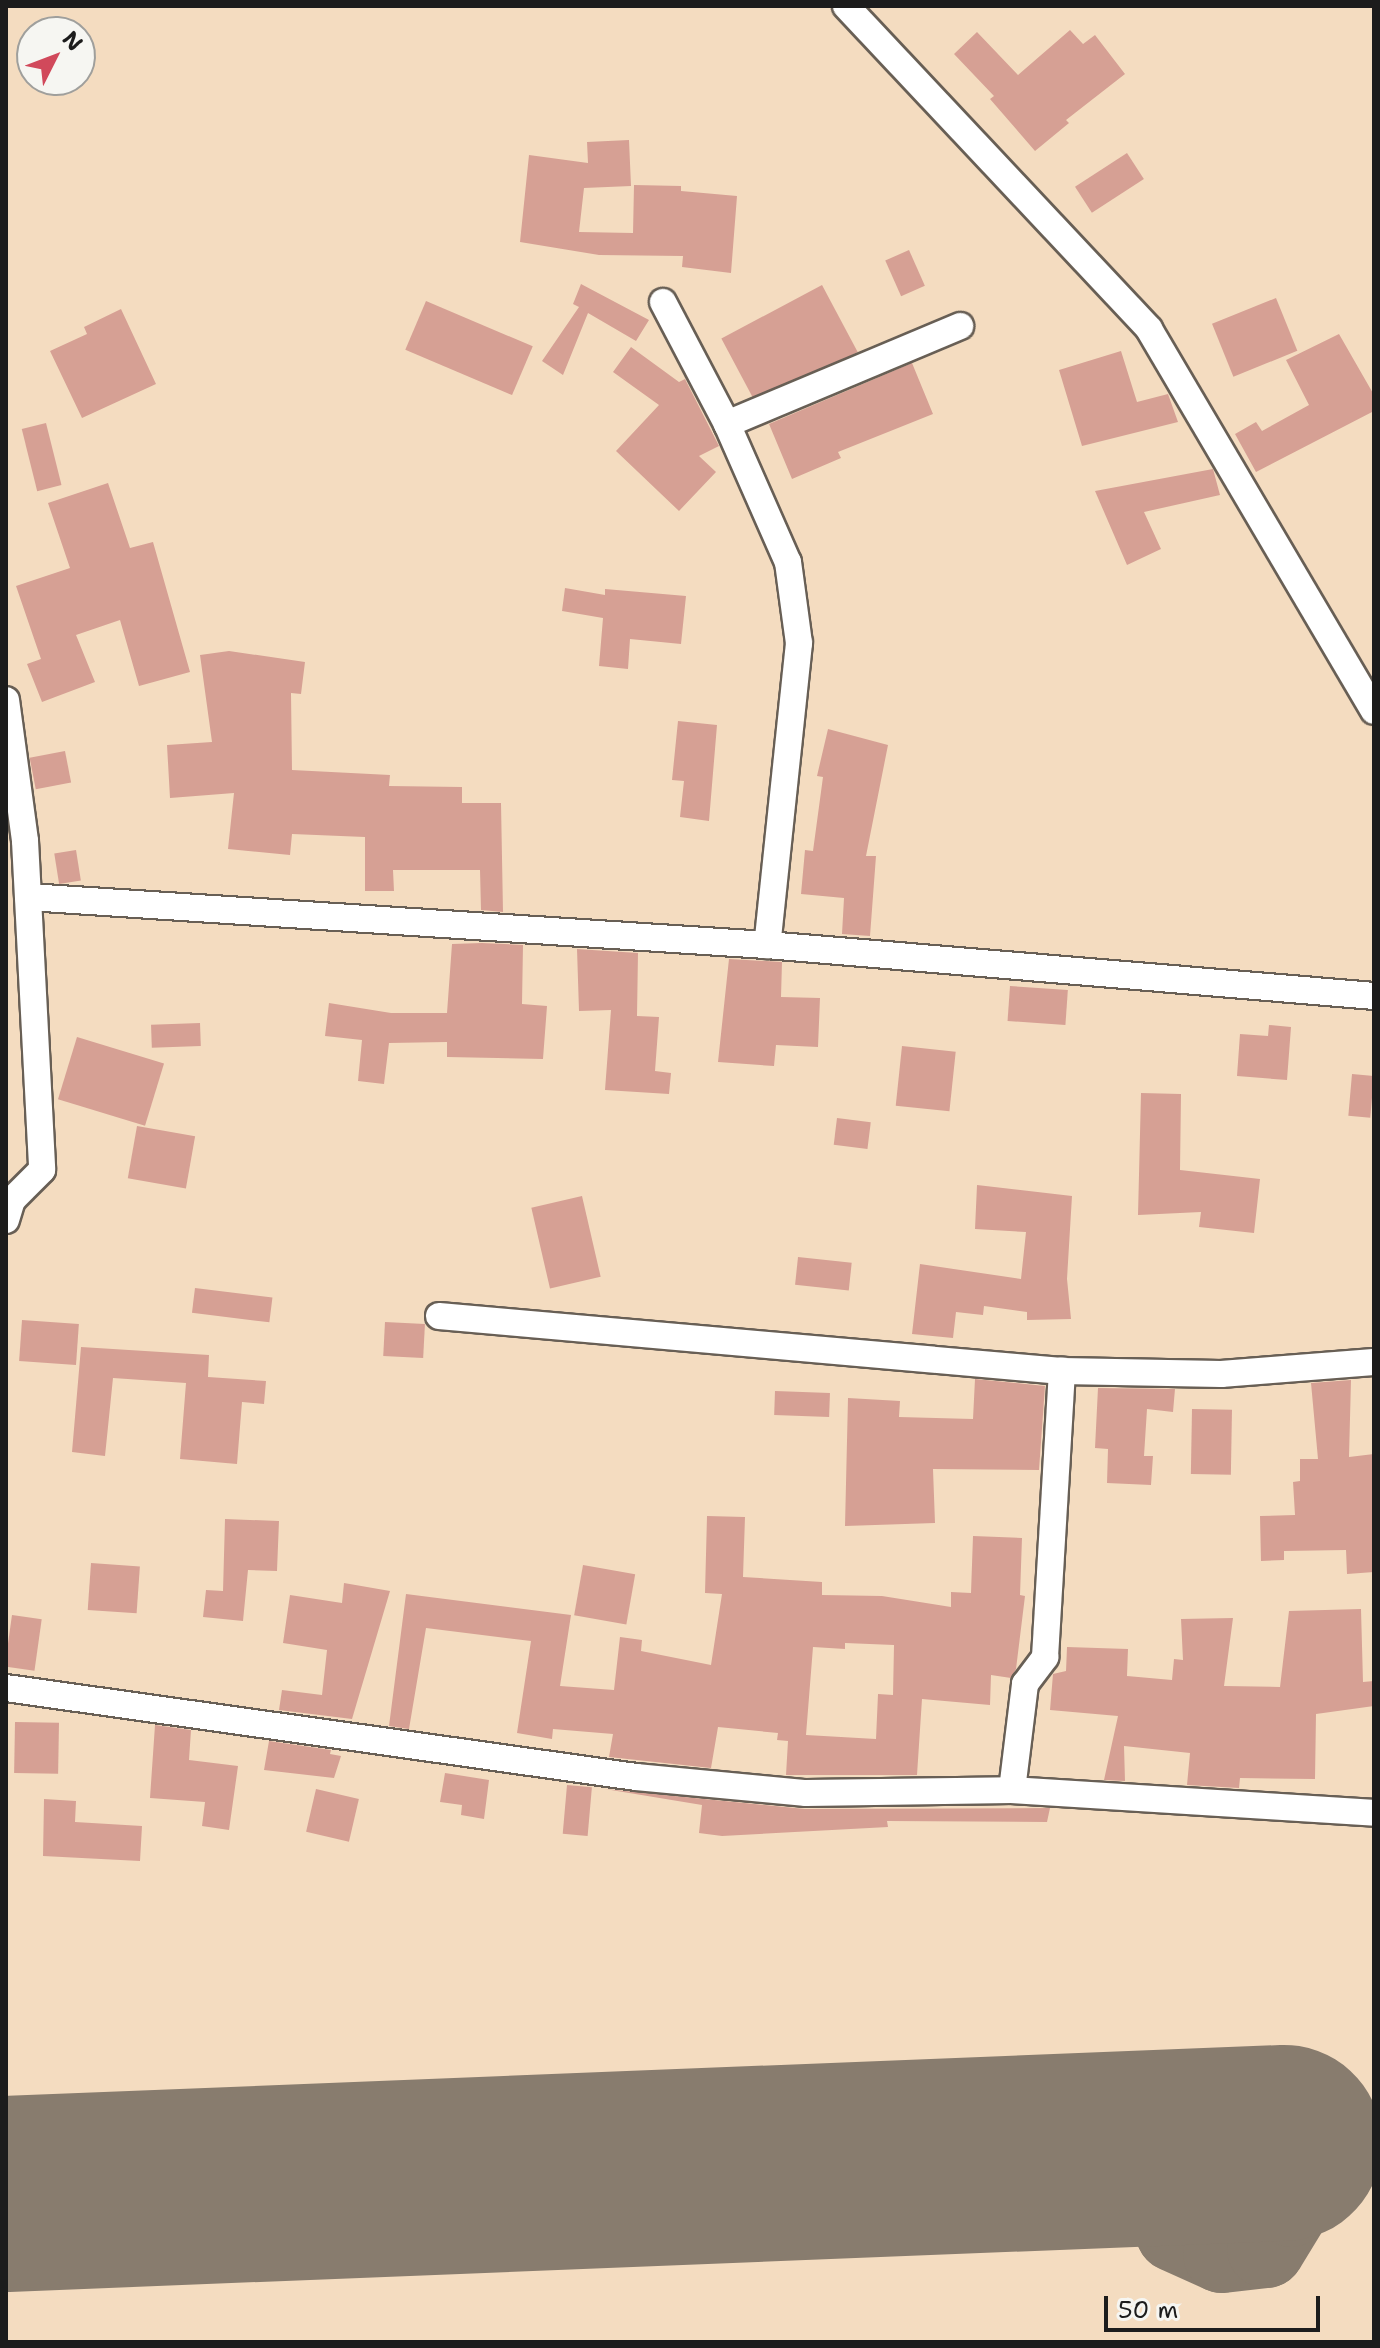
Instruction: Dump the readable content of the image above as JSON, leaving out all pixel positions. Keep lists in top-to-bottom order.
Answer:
{
  "scale_bar": "50 m",
  "north": "top right"
}
